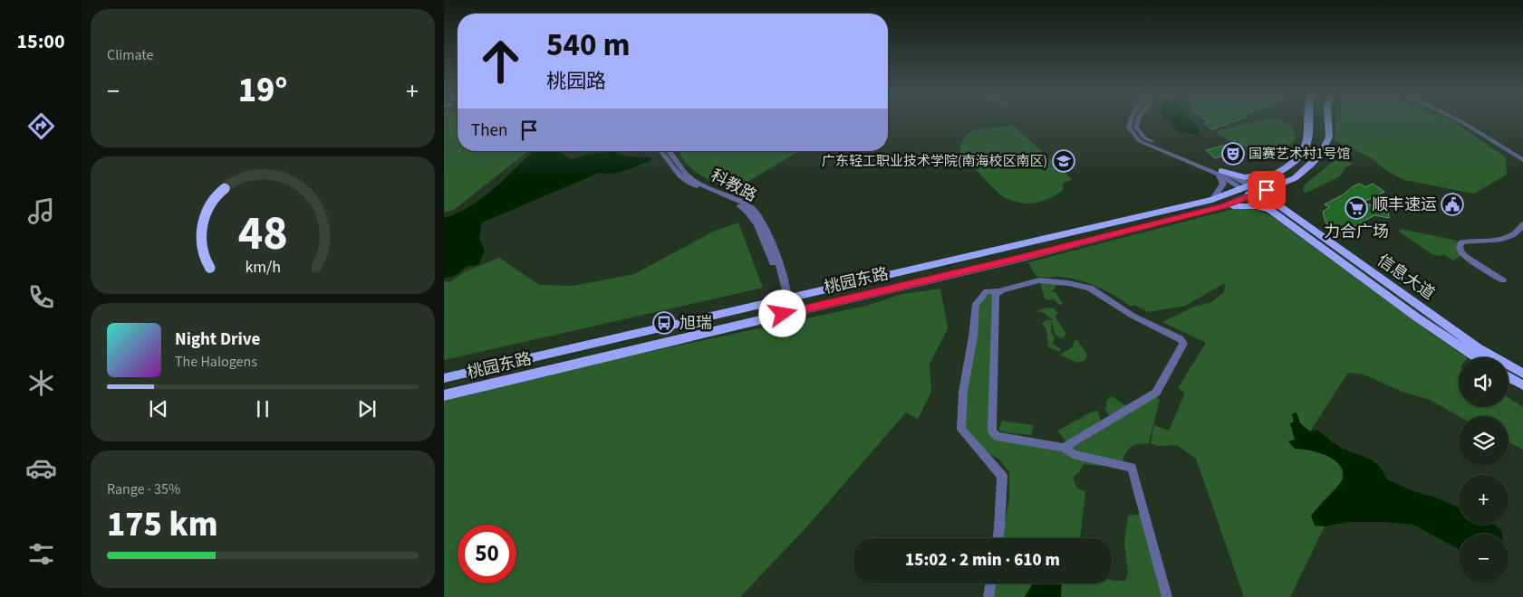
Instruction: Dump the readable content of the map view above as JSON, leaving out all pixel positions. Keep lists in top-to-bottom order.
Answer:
{
  "streets": {
    "main road": ["信息大道", "桃园东路"],
    "street": ["科教路"]
  },
  "crossings": [
    ["科教路", "桃园东路"],
    ["信息大道", "桃园东路"]
  ],
  "places": {
    "theatre": ["国赛艺术村1号馆"],
    "school or university": ["广东轻工职业技术学院(南海校区南区)"],
    "public building": ["顺丰速运"],
    "supermarket": ["力合广场"],
    "bus stop": ["旭瑞"]
  },
  "page": {
    "tabs": "15:00",
    "tile": [
      "Climate",
      ["Range · 35%", "175 km"]
    ],
    "turn": ["540 m", "桃园路"],
    "heat": ["−", "19°", "+"],
    "then": "Then",
    "song": ["Night Drive", "The Halogens"],
    "map_buttons": ["+", "−"],
    "limit": "50",
    "trip": "15:02 · 2 min · 610 m",
    "gauge": ["48", "km/h"]
  }
}
